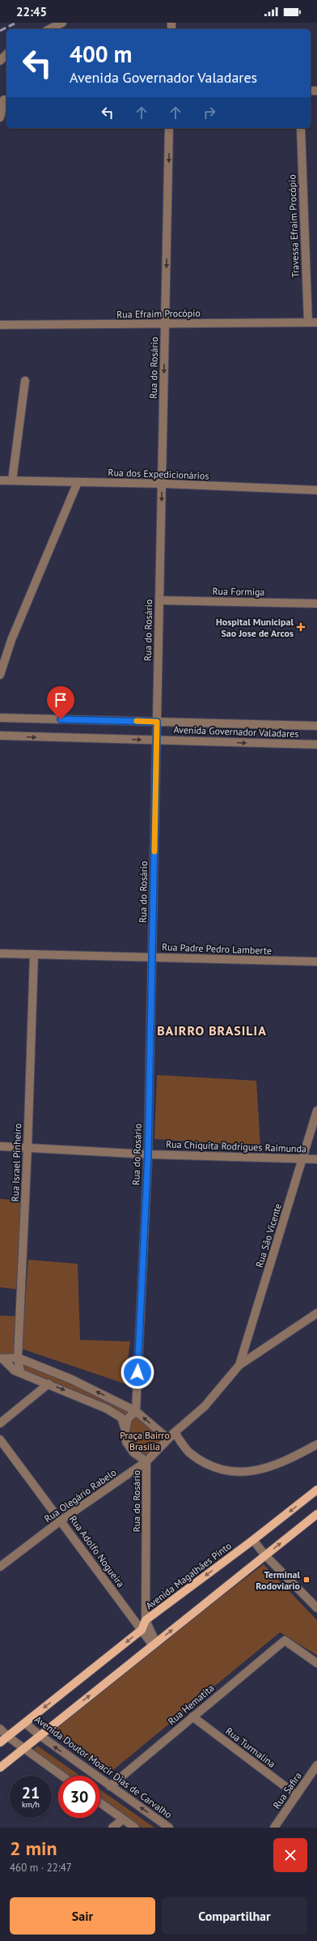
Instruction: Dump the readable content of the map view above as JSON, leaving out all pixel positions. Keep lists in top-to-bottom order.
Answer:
{
  "streets": {
    "main road": ["Avenida Magalhães Pinto"],
    "street": [
      "Travessa Efraim Procópio",
      "Rua Efraim Procópio",
      "Rua do Rosário",
      "Rua dos Expedicionários",
      "Rua Formiga",
      "Avenida Governador Valadares",
      "Rua Padre Pedro Lamberte",
      "Rua Chiquita Rodrigues Raimunda",
      "Rua Israel Pinheiro",
      "Rua São Vicente",
      "Rua Olegário Rabelo",
      "Rua Adolfo Nogueira",
      "Rua Hematita",
      "Rua Turmalina",
      "Avenida Doutor Moacir Dias de Carvalho",
      "Rua Safira"
    ]
  },
  "crossings": [
    ["Travessa Efraim Procópio", "Rua Efraim Procópio"],
    ["Rua Efraim Procópio", "Rua do Rosário"],
    ["Rua do Rosário", "Rua dos Expedicionários"],
    ["Rua do Rosário", "Rua Formiga"],
    ["Rua do Rosário", "Avenida Governador Valadares"],
    ["Rua do Rosário", "Rua Padre Pedro Lamberte"],
    ["Rua do Rosário", "Rua Chiquita Rodrigues Raimunda"],
    ["Rua do Rosário", "Rua Israel Pinheiro"],
    ["Rua do Rosário", "Rua Olegário Rabelo"],
    ["Rua do Rosário", "Rua Adolfo Nogueira"],
    ["Rua do Rosário", "Avenida Magalhães Pinto"],
    ["Rua Padre Pedro Lamberte", "Rua Israel Pinheiro"],
    ["Rua Chiquita Rodrigues Raimunda", "Rua Israel Pinheiro"],
    ["Rua Chiquita Rodrigues Raimunda", "Rua São Vicente"],
    ["Rua São Vicente", "Rua Olegário Rabelo"],
    ["Rua Olegário Rabelo", "Rua Adolfo Nogueira"],
    ["Rua Adolfo Nogueira", "Avenida Magalhães Pinto"],
    ["Avenida Magalhães Pinto", "Avenida Doutor Moacir Dias de Carvalho"],
    ["Rua Hematita", "Rua Turmalina"],
    ["Rua Hematita", "Avenida Doutor Moacir Dias de Carvalho"],
    ["Rua Turmalina", "Rua Safira"]
  ],
  "districts": ["BAIRRO BRASILIA"],
  "parks": ["Praça Bairro Brasilia"],
  "places": {
    "health": ["Hospital Municipal Sao Jose de Arcos"],
    "transit": ["Terminal Rodoviario"]
  },
  "page": {
    "status": "22:45",
    "turn": ["400 m", "Avenida Governador Valadares"],
    "speed": "21 km/h",
    "limit": "30",
    "heading": ["2 min", "460 m · 22:47"],
    "buttons": ["Sair", "Compartilhar"]
  }
}
